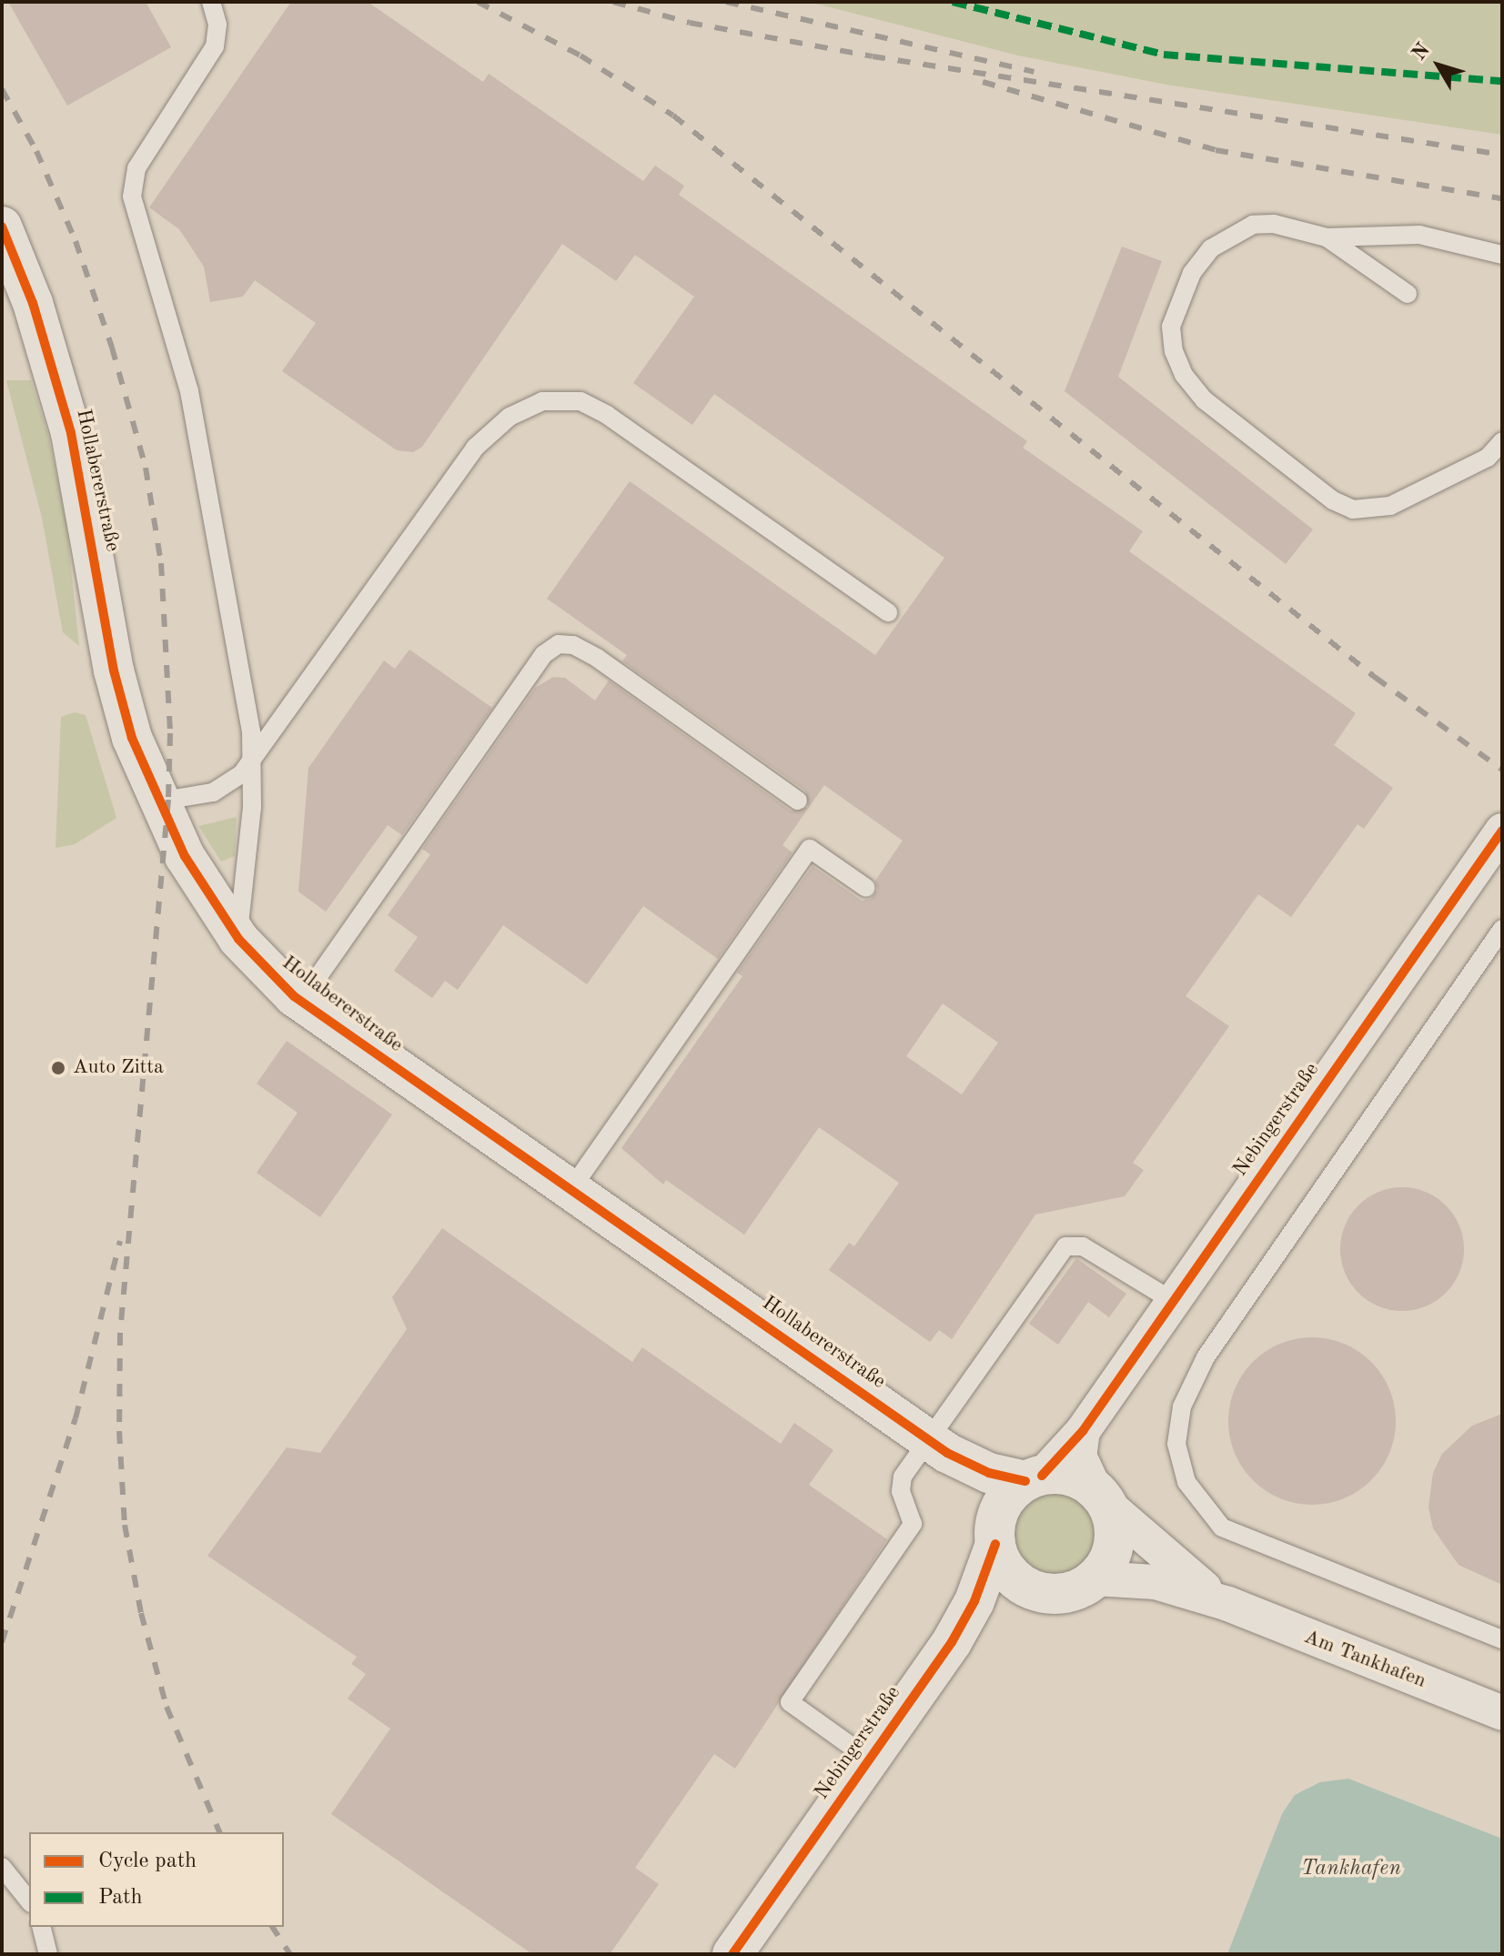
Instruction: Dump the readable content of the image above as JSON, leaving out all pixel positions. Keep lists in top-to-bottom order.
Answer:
{
  "streets": {
    "street": ["Hollabererstraße", "Nebingerstraße", "Am Tankhafen"]
  },
  "crossings": [
    ["Hollabererstraße", "Nebingerstraße"],
    ["Hollabererstraße", "Am Tankhafen"],
    ["Nebingerstraße", "Am Tankhafen"]
  ],
  "water": ["Tankhafen"],
  "places": ["Auto Zitta"],
  "legend": ["Cycle path", "Path"],
  "north": "top left"
}
